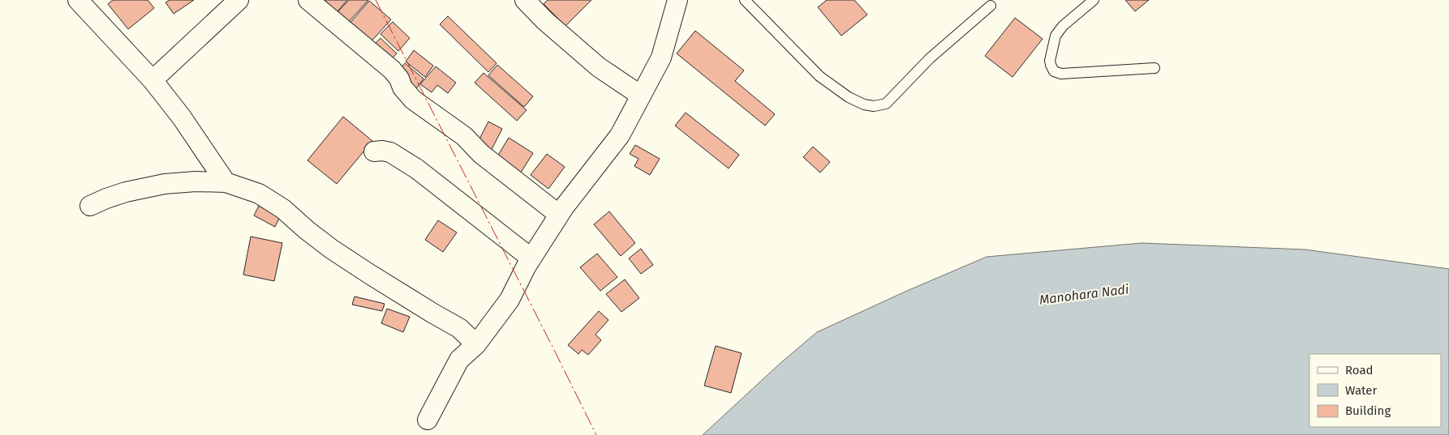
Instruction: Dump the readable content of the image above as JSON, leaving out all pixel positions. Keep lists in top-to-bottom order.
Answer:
{
  "water": ["Manohara Nadi"],
  "legend": ["Road", "Water", "Building"]
}
